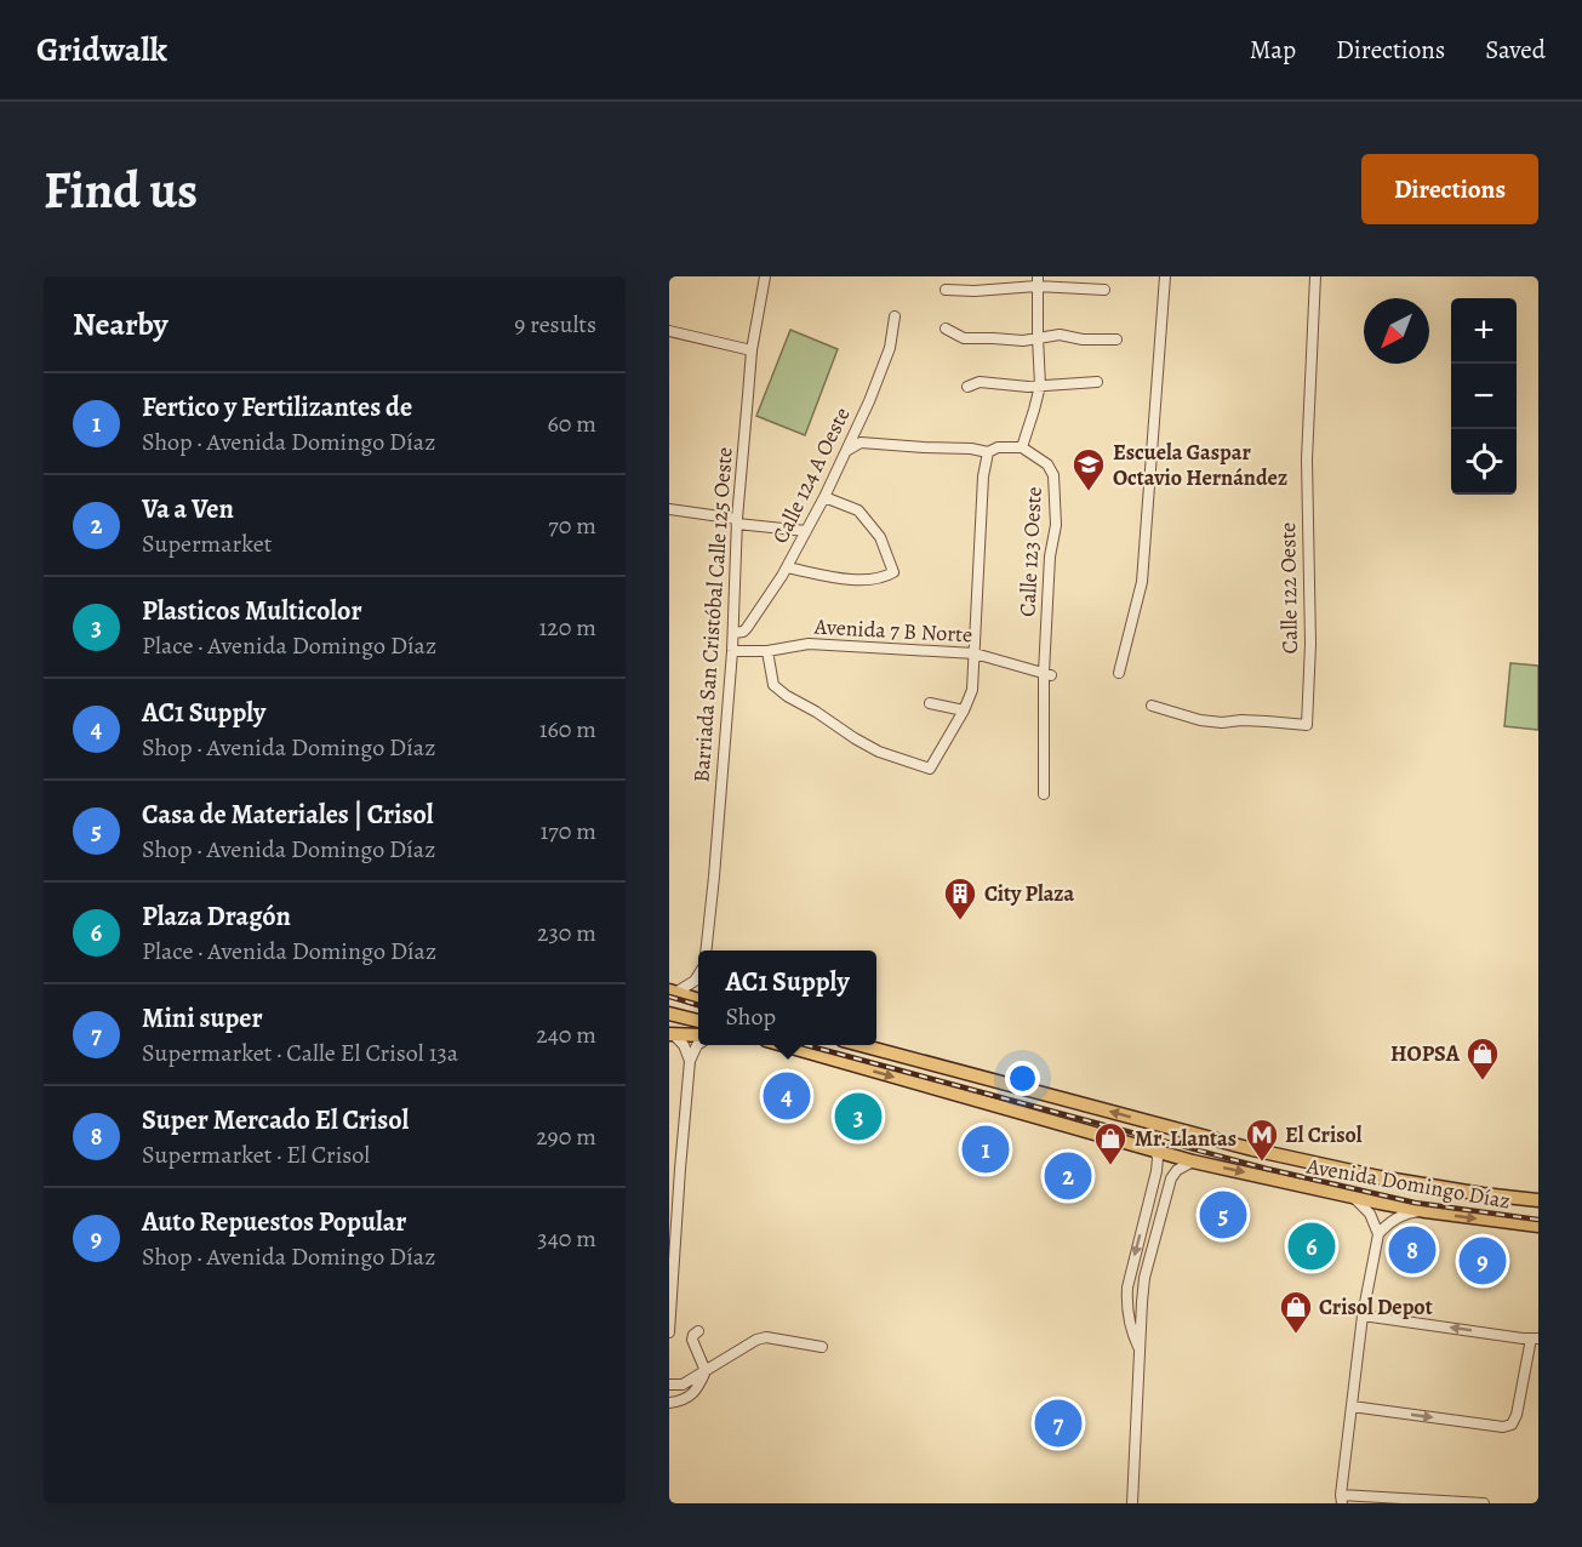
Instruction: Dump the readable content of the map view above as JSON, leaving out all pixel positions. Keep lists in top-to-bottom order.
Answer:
{
  "streets": {
    "main road": ["Avenida Domingo Díaz"],
    "street": [
      "Calle 124 A Oeste",
      "Calle 123 Oeste",
      "Calle 122 Oeste",
      "Barriada San Cristóbal Calle 125 Oeste",
      "Avenida 7 B Norte"
    ]
  },
  "crossings": [
    ["Calle 124 A Oeste", "Barriada San Cristóbal Calle 125 Oeste"],
    ["Calle 123 Oeste", "Avenida 7 B Norte"],
    ["Barriada San Cristóbal Calle 125 Oeste", "Avenida 7 B Norte"]
  ],
  "places": {
    "school or university": ["Escuela Gaspar Octavio Hernández"],
    "building": ["City Plaza"],
    "shop": ["HOPSA", "Mr. Llantas", "Crisol Depot"],
    "metro station": ["El Crisol"]
  },
  "north": "bottom left",
  "page": {
    "header": "Gridwalk",
    "nav": ["Map", "Directions", "Saved"],
    "buttons": "Directions",
    "title": "Find us",
    "heading": ["Nearby", "9 results"],
    "map_buttons": ["+", "−"],
    "list": [
      {
        "mark": "1",
        "name": "Fertico y Fertilizantes de",
        "note": "Shop · Avenida Domingo Díaz",
        "value": "60 m"
      },
      {
        "mark": "2",
        "name": "Va a Ven",
        "note": "Supermarket",
        "value": "70 m"
      },
      {
        "mark": "3",
        "name": "Plasticos Multicolor",
        "note": "Place · Avenida Domingo Díaz",
        "value": "120 m"
      },
      {
        "mark": "4",
        "name": "AC1 Supply",
        "note": "Shop · Avenida Domingo Díaz",
        "value": "160 m"
      },
      {
        "mark": "5",
        "name": "Casa de Materiales | Crisol",
        "note": "Shop · Avenida Domingo Díaz",
        "value": "170 m"
      },
      {
        "mark": "6",
        "name": "Plaza Dragón",
        "note": "Place · Avenida Domingo Díaz",
        "value": "230 m"
      },
      {
        "mark": "7",
        "name": "Mini super",
        "note": "Supermarket · Calle El Crisol 13a",
        "value": "240 m"
      },
      {
        "mark": "8",
        "name": "Super Mercado El Crisol",
        "note": "Supermarket · El Crisol",
        "value": "290 m"
      },
      {
        "mark": "9",
        "name": "Auto Repuestos Popular",
        "note": "Shop · Avenida Domingo Díaz",
        "value": "340 m"
      }
    ],
    "popup": ["AC1 Supply", "Shop"],
    "pins": [
      "4",
      "3",
      "1",
      "2",
      "5",
      "6",
      "8",
      "9",
      "7"
    ]
  }
}
